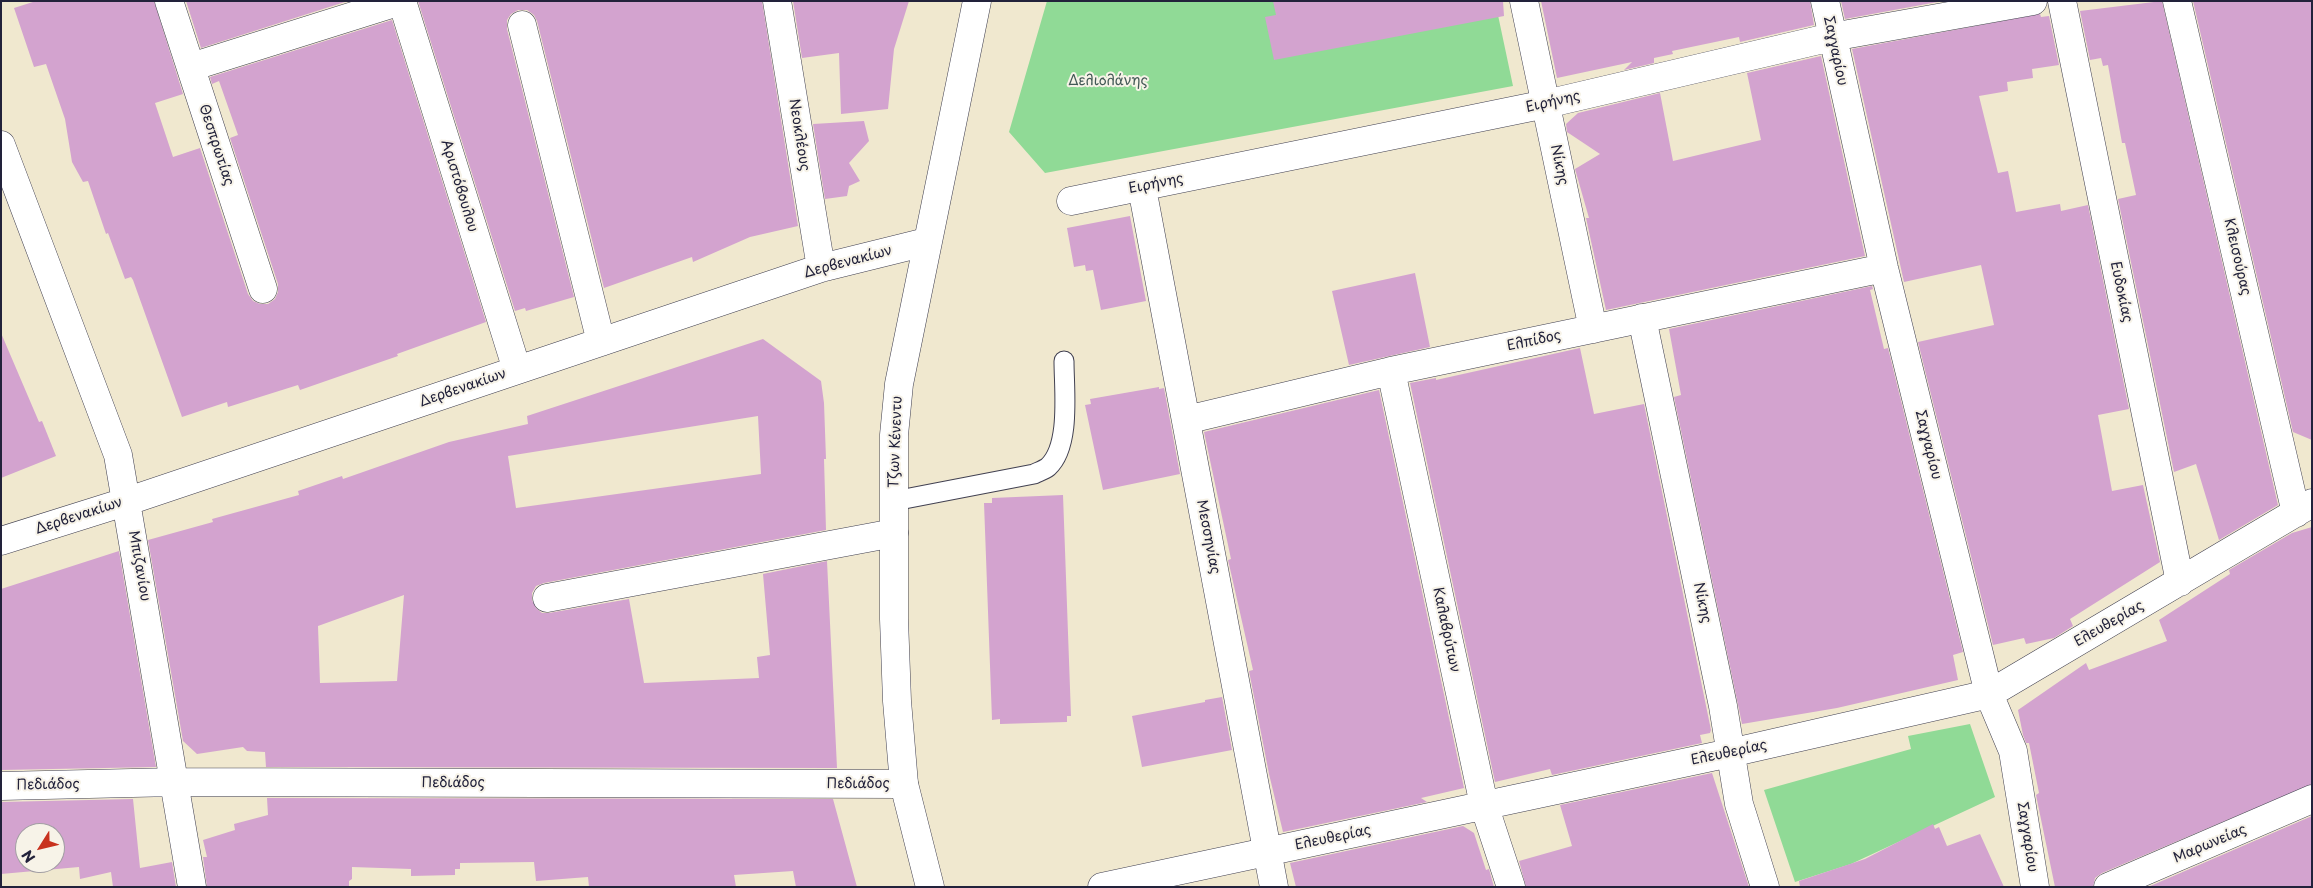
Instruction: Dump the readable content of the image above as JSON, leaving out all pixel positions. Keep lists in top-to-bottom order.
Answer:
{
  "streets": {
    "street": [
      "Σαγγαρίου",
      "Ειρήνης",
      "Νεοκλέους",
      "Θεσπρωτίας",
      "Νίκης",
      "Αριστόβουλου",
      "Κλεισούρας",
      "Δερβενακίων",
      "Ευδοκίας",
      "Ελπίδος",
      "Τζων Κένεντυ",
      "Μεσσηνίας",
      "Μπιζανίου",
      "Ελευθερίας",
      "Καλαβρύτων",
      "Πεδιάδος",
      "Μαρωνείας"
    ]
  },
  "crossings": [
    ["Σαγγαρίου", "Ειρήνης"],
    ["Σαγγαρίου", "Ελπίδος"],
    ["Σαγγαρίου", "Ελευθερίας"],
    ["Ειρήνης", "Νίκης"],
    ["Ειρήνης", "Μεσσηνίας"],
    ["Νεοκλέους", "Δερβενακίων"],
    ["Νίκης", "Ελπίδος"],
    ["Νίκης", "Ελευθερίας"],
    ["Αριστόβουλου", "Δερβενακίων"],
    ["Κλεισούρας", "Ελευθερίας"],
    ["Δερβενακίων", "Τζων Κένεντυ"],
    ["Δερβενακίων", "Μπιζανίου"],
    ["Ευδοκίας", "Ελευθερίας"],
    ["Ελπίδος", "Μεσσηνίας"],
    ["Ελπίδος", "Καλαβρύτων"],
    ["Τζων Κένεντυ", "Πεδιάδος"],
    ["Μεσσηνίας", "Ελευθερίας"],
    ["Μπιζανίου", "Πεδιάδος"],
    ["Ελευθερίας", "Καλαβρύτων"]
  ],
  "parks": ["Δελιολάνης"],
  "north": "bottom left"
}
